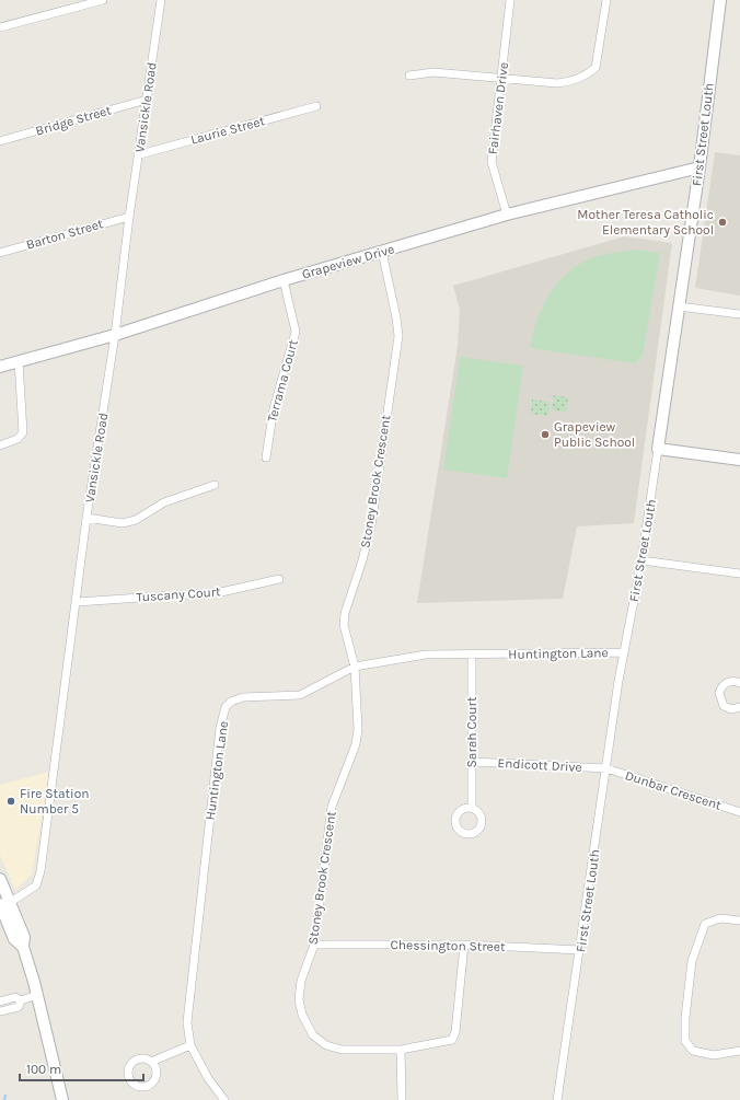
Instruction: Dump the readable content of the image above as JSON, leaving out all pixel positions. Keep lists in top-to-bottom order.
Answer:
{
  "streets": {
    "street": [
      "Vansickle Road",
      "Fairhaven Drive",
      "Bridge Street",
      "Laurie Street",
      "First Street Louth",
      "Barton Street",
      "Grapeview Drive",
      "Terrama Court",
      "Stoney Brook Crescent",
      "Tuscany Court",
      "Huntington Lane",
      "Sarah Court",
      "Endicott Drive",
      "Dunbar Crescent",
      "Chessington Street"
    ]
  },
  "crossings": [
    ["Vansickle Road", "Bridge Street"],
    ["Vansickle Road", "Laurie Street"],
    ["Vansickle Road", "Barton Street"],
    ["Vansickle Road", "Grapeview Drive"],
    ["Vansickle Road", "Tuscany Court"],
    ["Fairhaven Drive", "Grapeview Drive"],
    ["First Street Louth", "Grapeview Drive"],
    ["First Street Louth", "Huntington Lane"],
    ["First Street Louth", "Endicott Drive"],
    ["First Street Louth", "Dunbar Crescent"],
    ["First Street Louth", "Chessington Street"],
    ["Grapeview Drive", "Terrama Court"],
    ["Grapeview Drive", "Stoney Brook Crescent"],
    ["Stoney Brook Crescent", "Huntington Lane"],
    ["Stoney Brook Crescent", "Chessington Street"],
    ["Huntington Lane", "Sarah Court"],
    ["Sarah Court", "Endicott Drive"],
    ["Endicott Drive", "Dunbar Crescent"]
  ],
  "places": ["Mother Teresa Catholic Elementary School", "Grapeview Public School", "Fire Station Number 5"],
  "scale_bar": "100 m"
}
